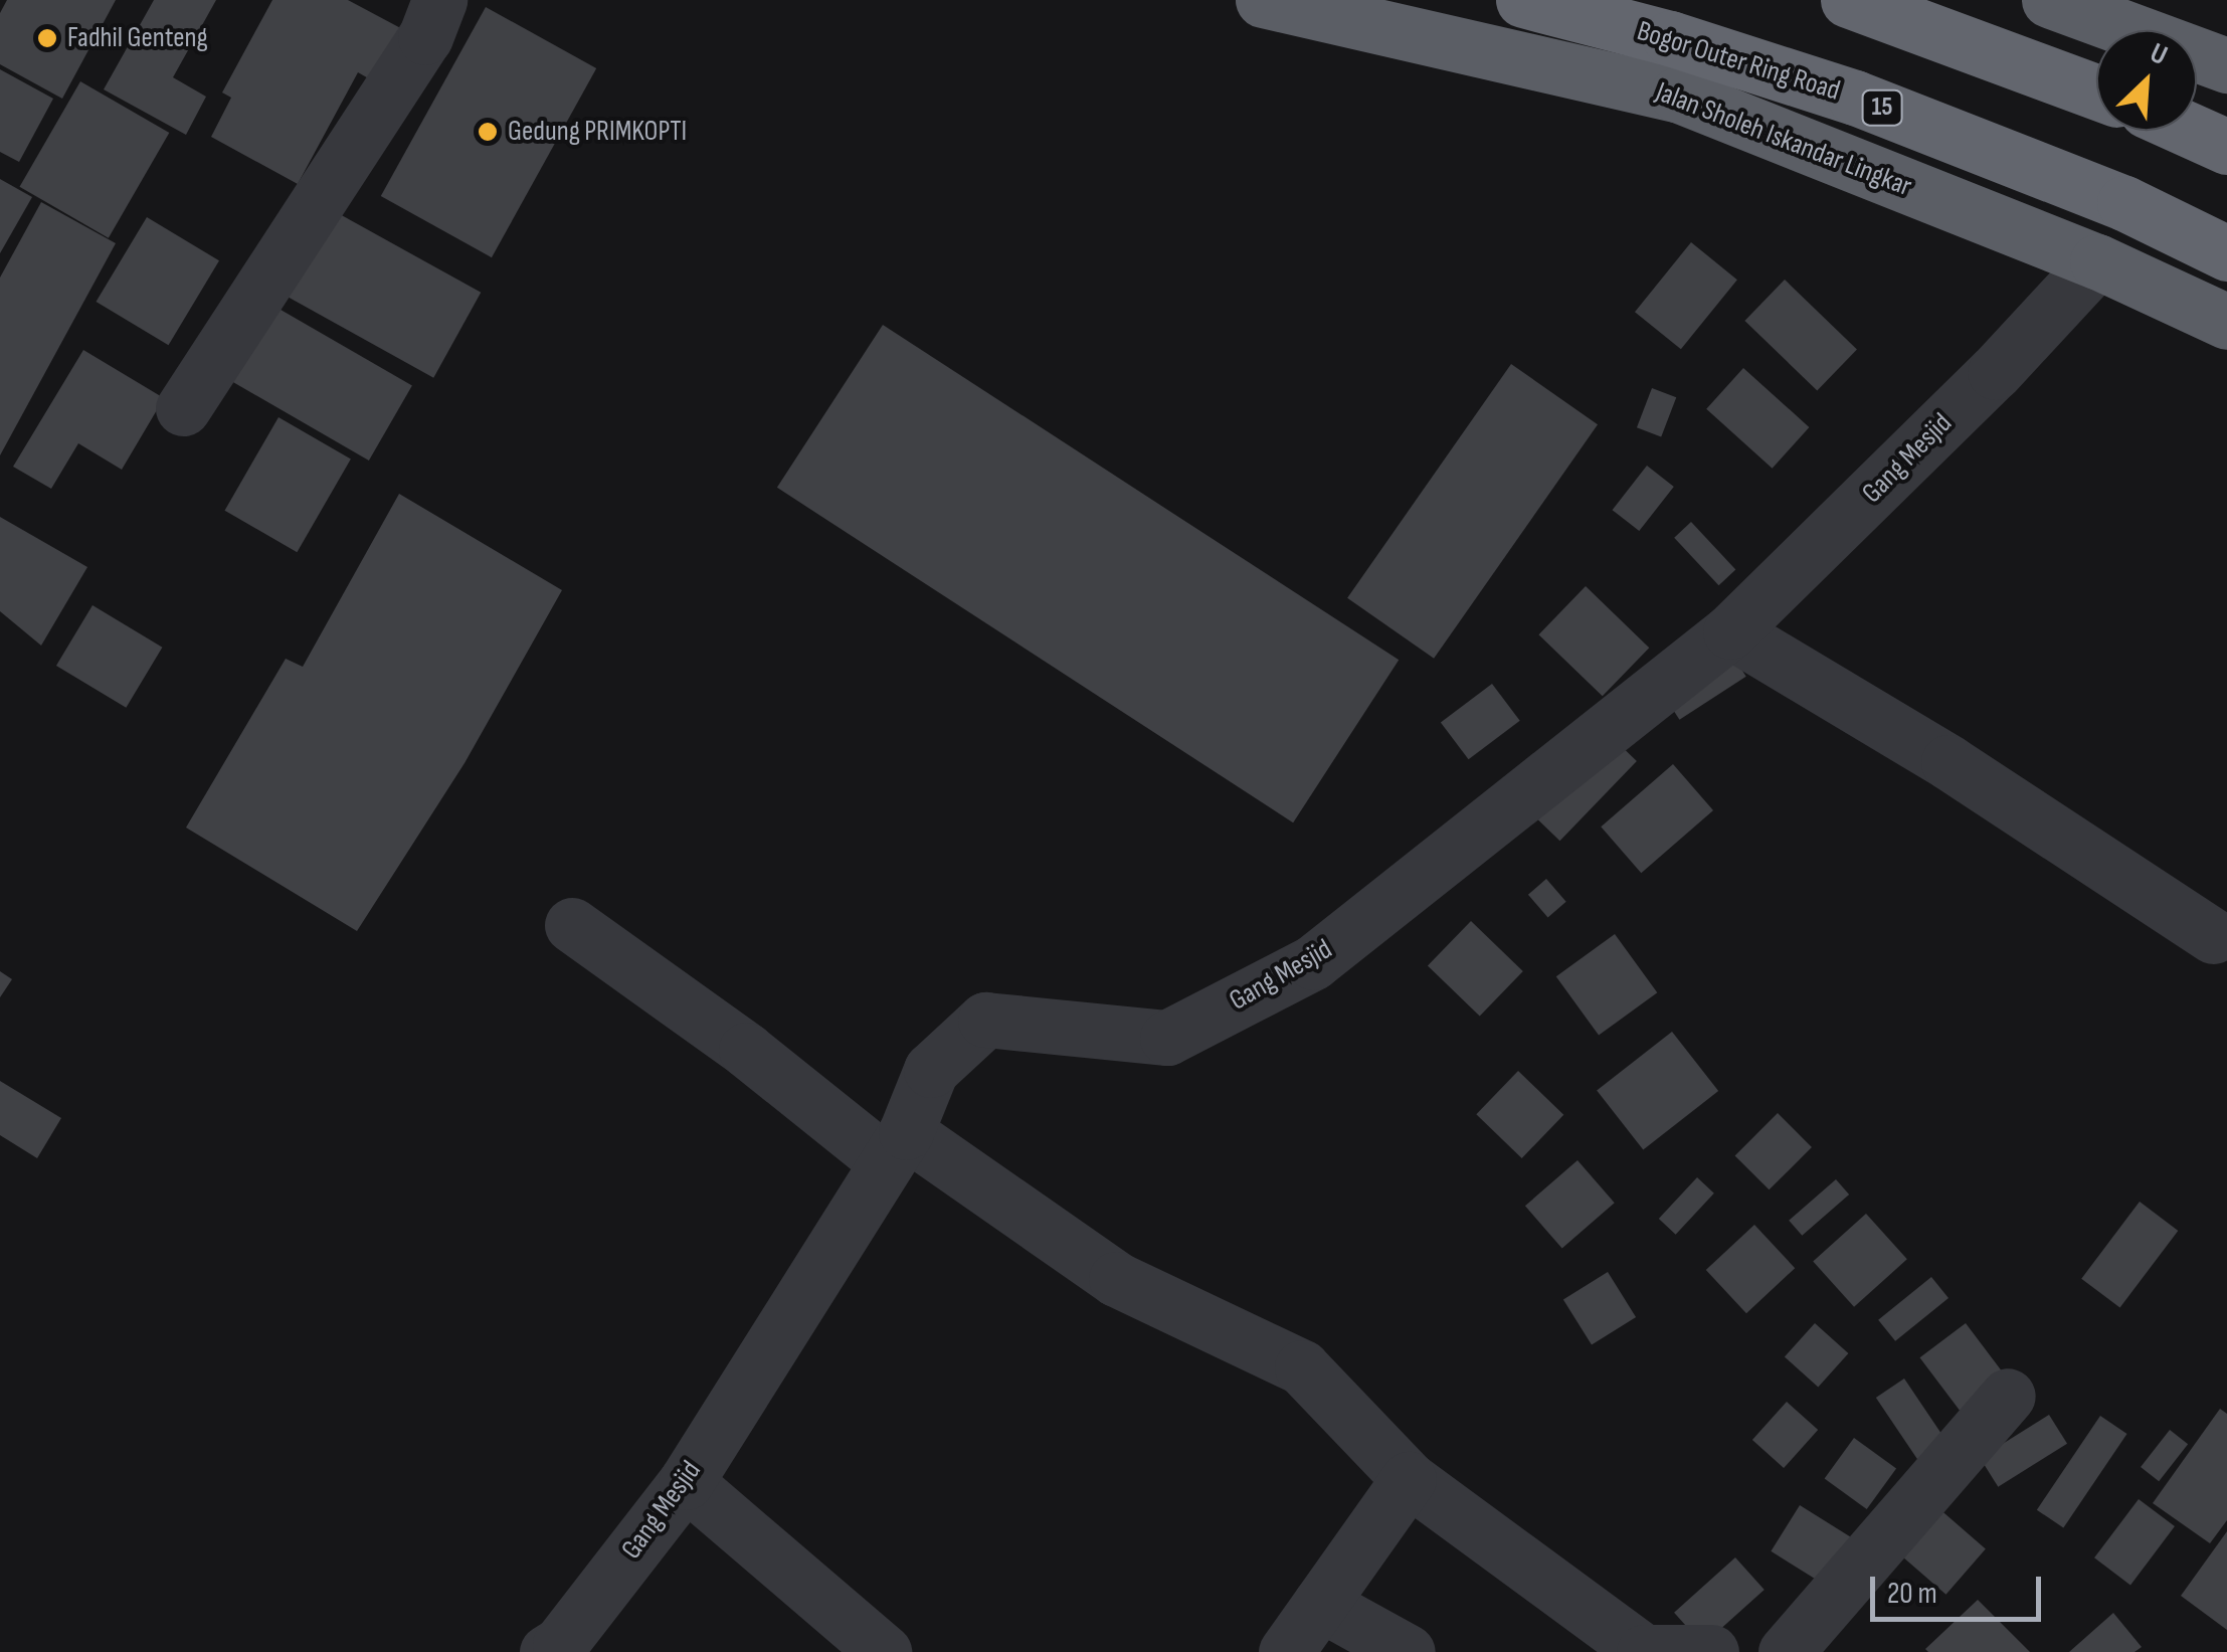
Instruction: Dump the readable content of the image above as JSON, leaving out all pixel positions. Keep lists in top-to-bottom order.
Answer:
{
  "streets": {
    "highway": ["Bogor Outer Ring Road", "15", "Jalan Sholeh Iskandar Lingkar"],
    "street": ["Gang Mesjid"]
  },
  "crossings": [
    ["Jalan Sholeh Iskandar Lingkar", "Gang Mesjid"]
  ],
  "places": ["Fadhil Genteng", "Gedung PRIMKOPTI"],
  "scale_bar": "20 m",
  "north": "top right"
}
